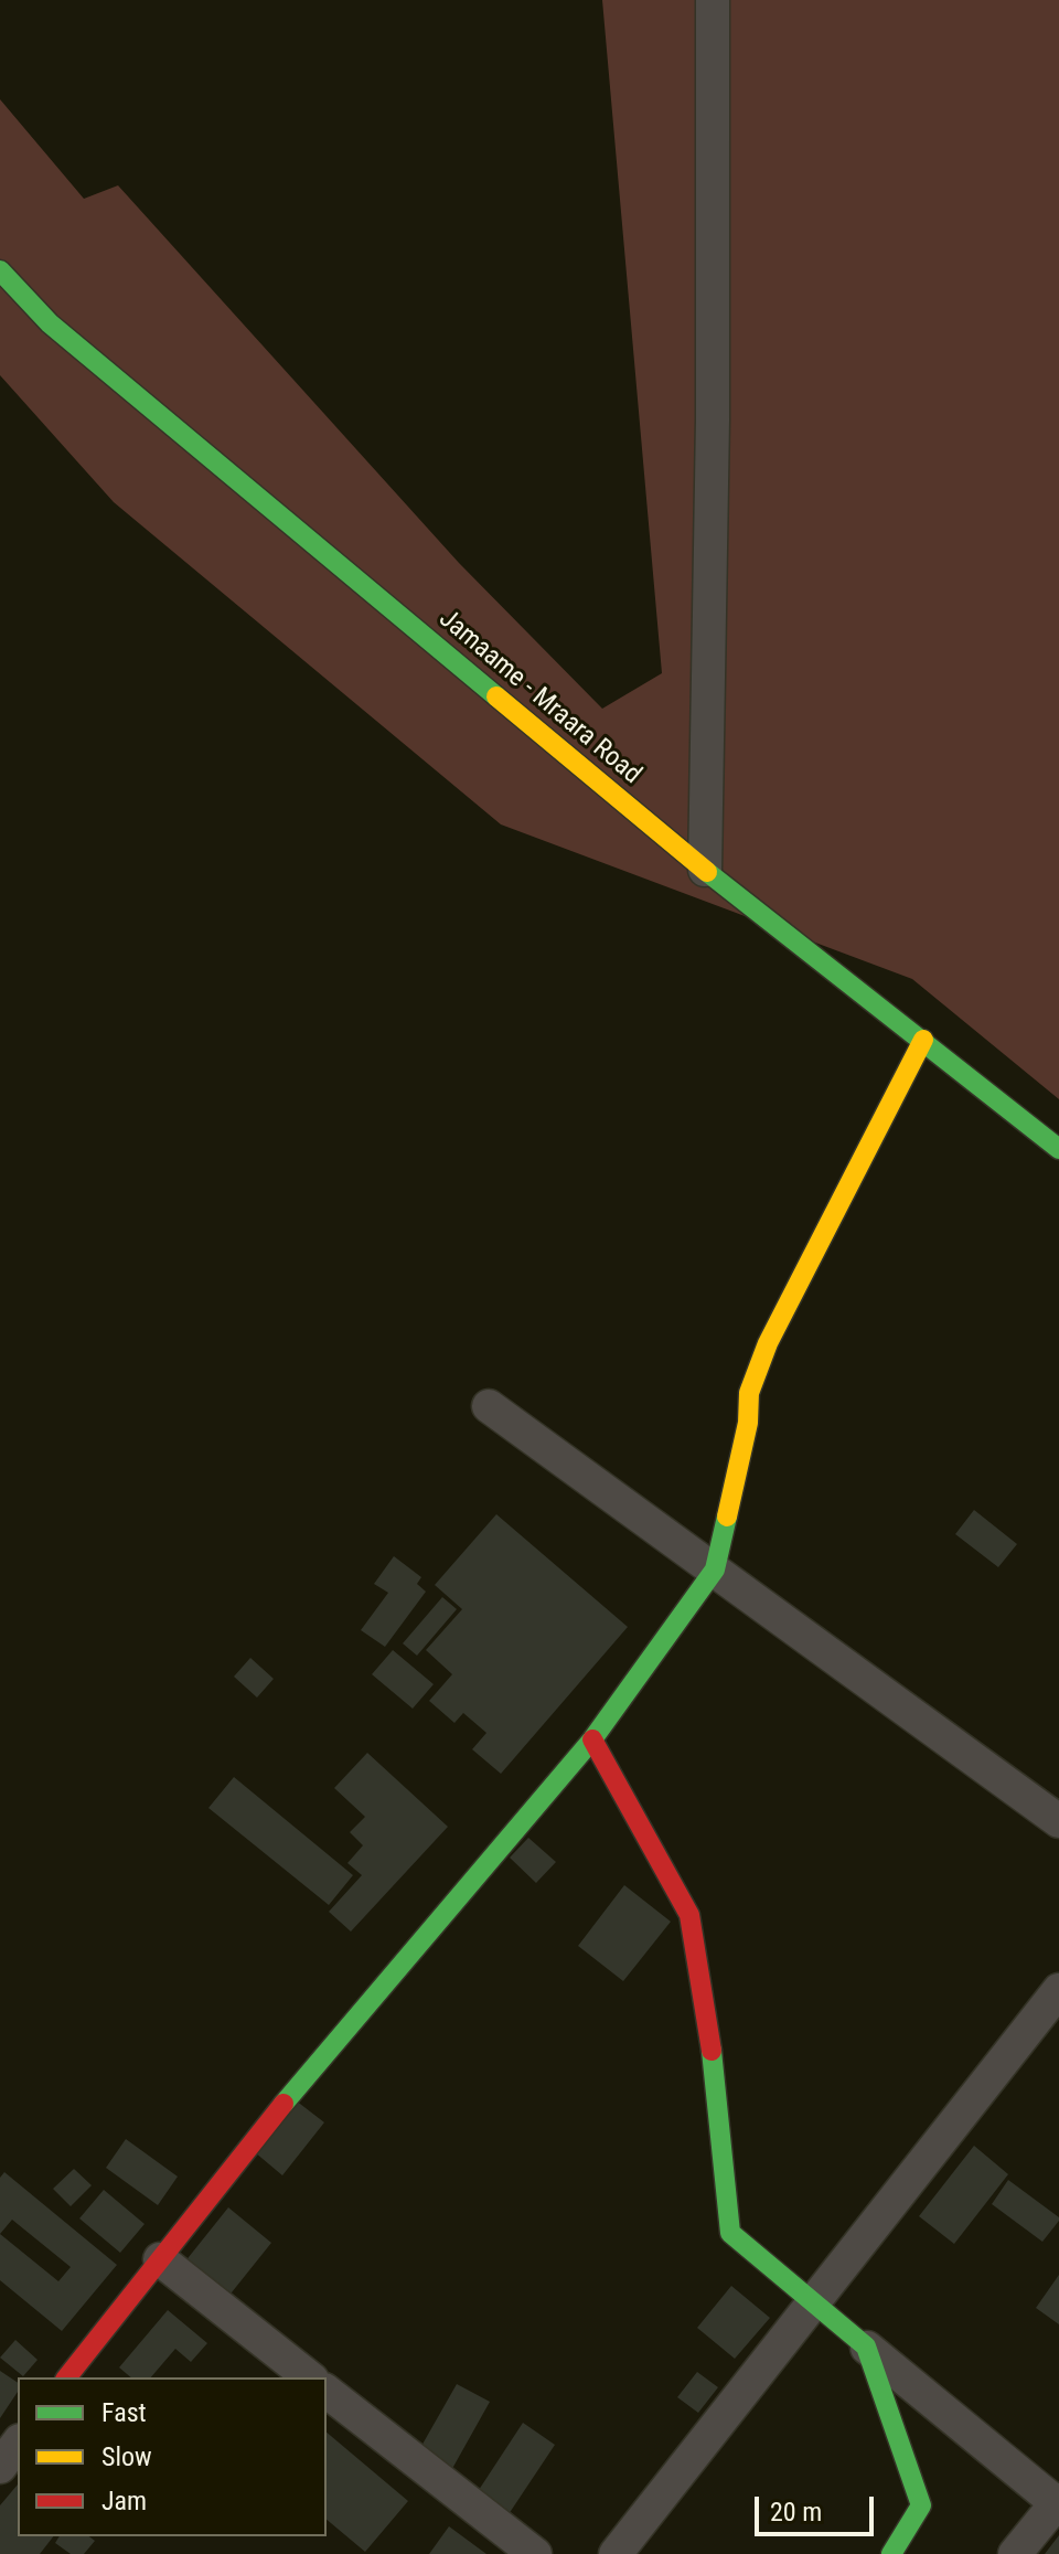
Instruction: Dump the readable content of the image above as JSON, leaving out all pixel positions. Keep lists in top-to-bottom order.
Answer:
{
  "streets": {
    "street": ["Jamaame - Mraara Road"]
  },
  "legend": ["Fast", "Slow", "Jam"],
  "scale_bar": "20 m"
}
